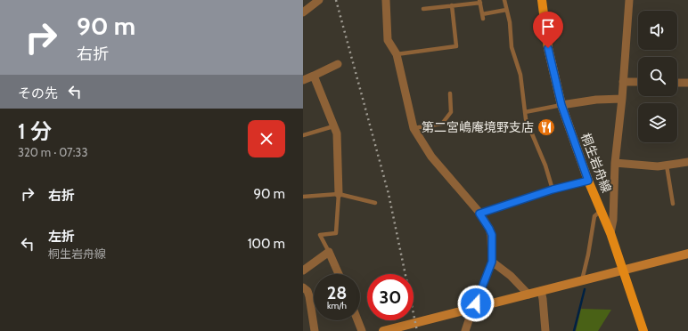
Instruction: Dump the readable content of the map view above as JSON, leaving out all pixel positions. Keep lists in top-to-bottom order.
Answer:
{
  "streets": {
    "main road": ["桐生岩舟線"]
  },
  "places": {
    "restaurant": ["第二宮嶋庵境野支店"]
  },
  "page": {
    "turn": ["90 m", "右折"],
    "then": "その先",
    "heading": ["1 分", "320 m · 07:33"],
    "list": [
      {
        "name": "右折",
        "value": "90 m"
      },
      {
        "name": "左折",
        "note": "桐生岩舟線",
        "value": "100 m"
      }
    ],
    "speed": "28 km/h",
    "limit": "30"
  }
}
